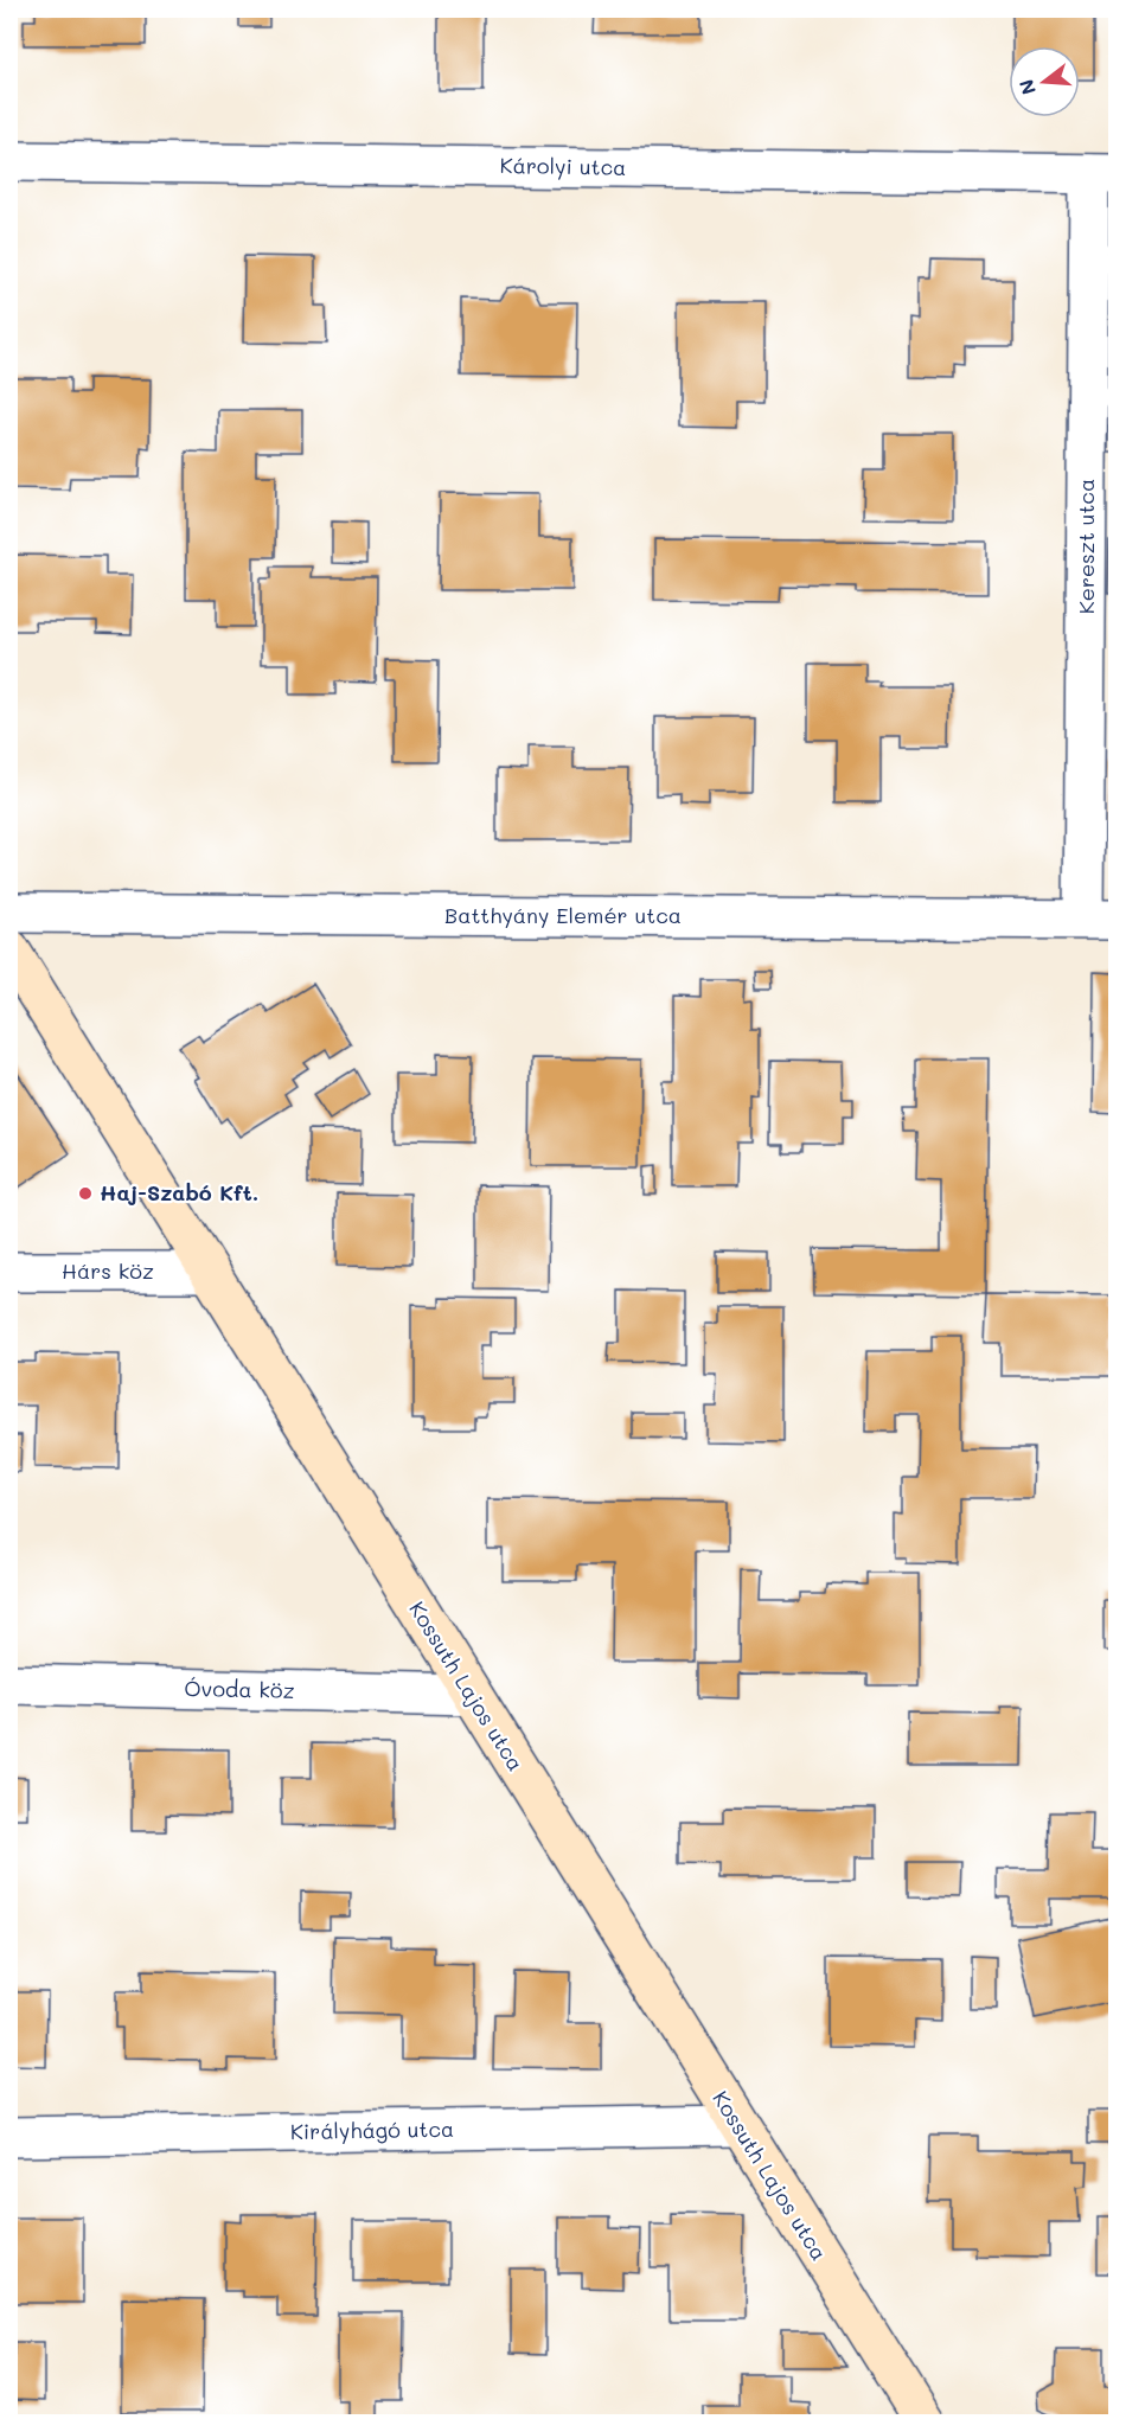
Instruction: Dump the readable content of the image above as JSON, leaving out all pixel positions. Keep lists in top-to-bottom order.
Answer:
{
  "streets": {
    "street": [
      "Károlyi utca",
      "Kereszt utca",
      "Batthyány Elemér utca",
      "Hárs köz",
      "Kossuth Lajos utca",
      "Óvoda köz",
      "Királyhágó utca"
    ]
  },
  "crossings": [
    ["Károlyi utca", "Kereszt utca"],
    ["Kereszt utca", "Batthyány Elemér utca"],
    ["Hárs köz", "Kossuth Lajos utca"],
    ["Kossuth Lajos utca", "Óvoda köz"],
    ["Kossuth Lajos utca", "Királyhágó utca"]
  ],
  "places": ["Haj-Szabó Kft."],
  "north": "left"
}
